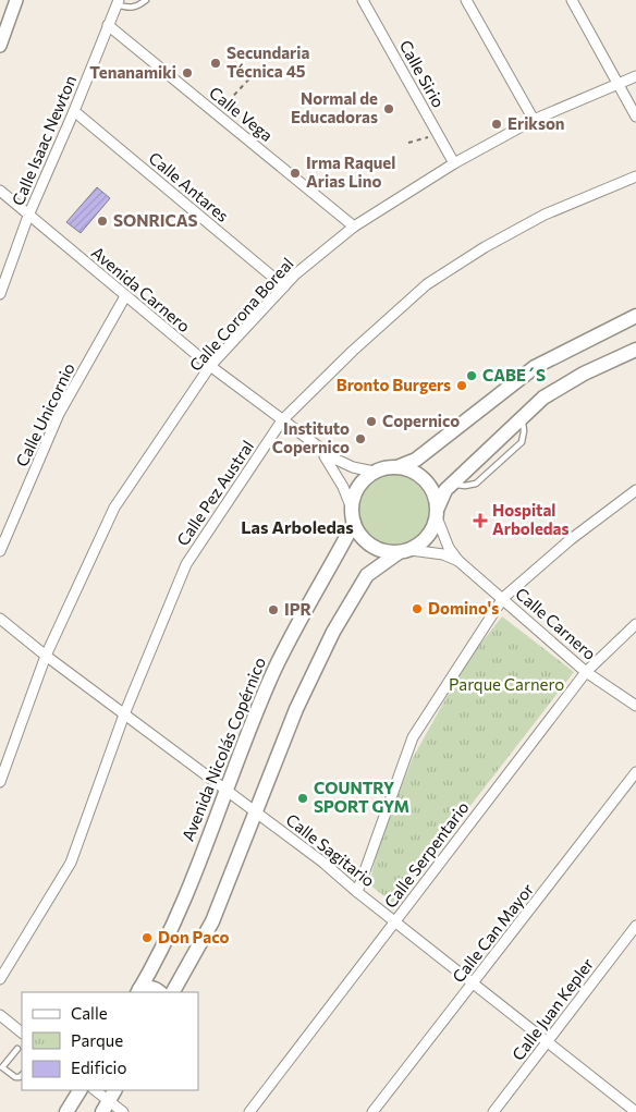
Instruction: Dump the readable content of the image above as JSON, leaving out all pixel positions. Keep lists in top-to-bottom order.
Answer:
{
  "streets": {
    "main road": ["Avenida Nicolás Copérnico"],
    "street": [
      "Calle Sirio",
      "Calle Vega",
      "Calle Isaac Newton",
      "Calle Antares",
      "Avenida Carnero",
      "Calle Corona Boreal",
      "Calle Unicornio",
      "Calle Pez Austral",
      "Calle Carnero",
      "Calle Sagitario",
      "Calle Serpentario",
      "Calle Can Mayor",
      "Calle Juan Kepler"
    ]
  },
  "crossings": [
    ["Calle Sirio", "Calle Corona Boreal"],
    ["Calle Vega", "Calle Isaac Newton"],
    ["Calle Vega", "Calle Corona Boreal"],
    ["Calle Isaac Newton", "Calle Antares"],
    ["Calle Isaac Newton", "Avenida Carnero"],
    ["Calle Antares", "Calle Corona Boreal"],
    ["Avenida Carnero", "Calle Corona Boreal"],
    ["Avenida Carnero", "Calle Unicornio"],
    ["Avenida Carnero", "Calle Pez Austral"],
    ["Avenida Carnero", "Calle Carnero"],
    ["Avenida Carnero", "Avenida Nicolás Copérnico"],
    ["Calle Corona Boreal", "Calle Sagitario"],
    ["Calle Pez Austral", "Calle Sagitario"],
    ["Calle Carnero", "Avenida Nicolás Copérnico"],
    ["Calle Carnero", "Calle Serpentario"],
    ["Avenida Nicolás Copérnico", "Calle Sagitario"],
    ["Calle Sagitario", "Calle Serpentario"],
    ["Calle Sagitario", "Calle Can Mayor"],
    ["Calle Sagitario", "Calle Juan Kepler"]
  ],
  "districts": ["Las Arboledas"],
  "parks": ["Parque Carnero"],
  "places": {
    "other": [
      "Secundaria Técnica 45",
      "Tenanamiki",
      "Normal de Educadoras",
      "Erikson",
      "Irma Raquel Arias Lino",
      "SONRICAS",
      "CABE´S",
      "Bronto Burgers",
      "Copernico",
      "Instituto Copernico",
      "Domino's",
      "IPR",
      "COUNTRY SPORT GYM",
      "Don Paco"
    ],
    "health": ["Hospital Arboledas"]
  },
  "legend": ["Calle", "Parque", "Edificio"]
}
